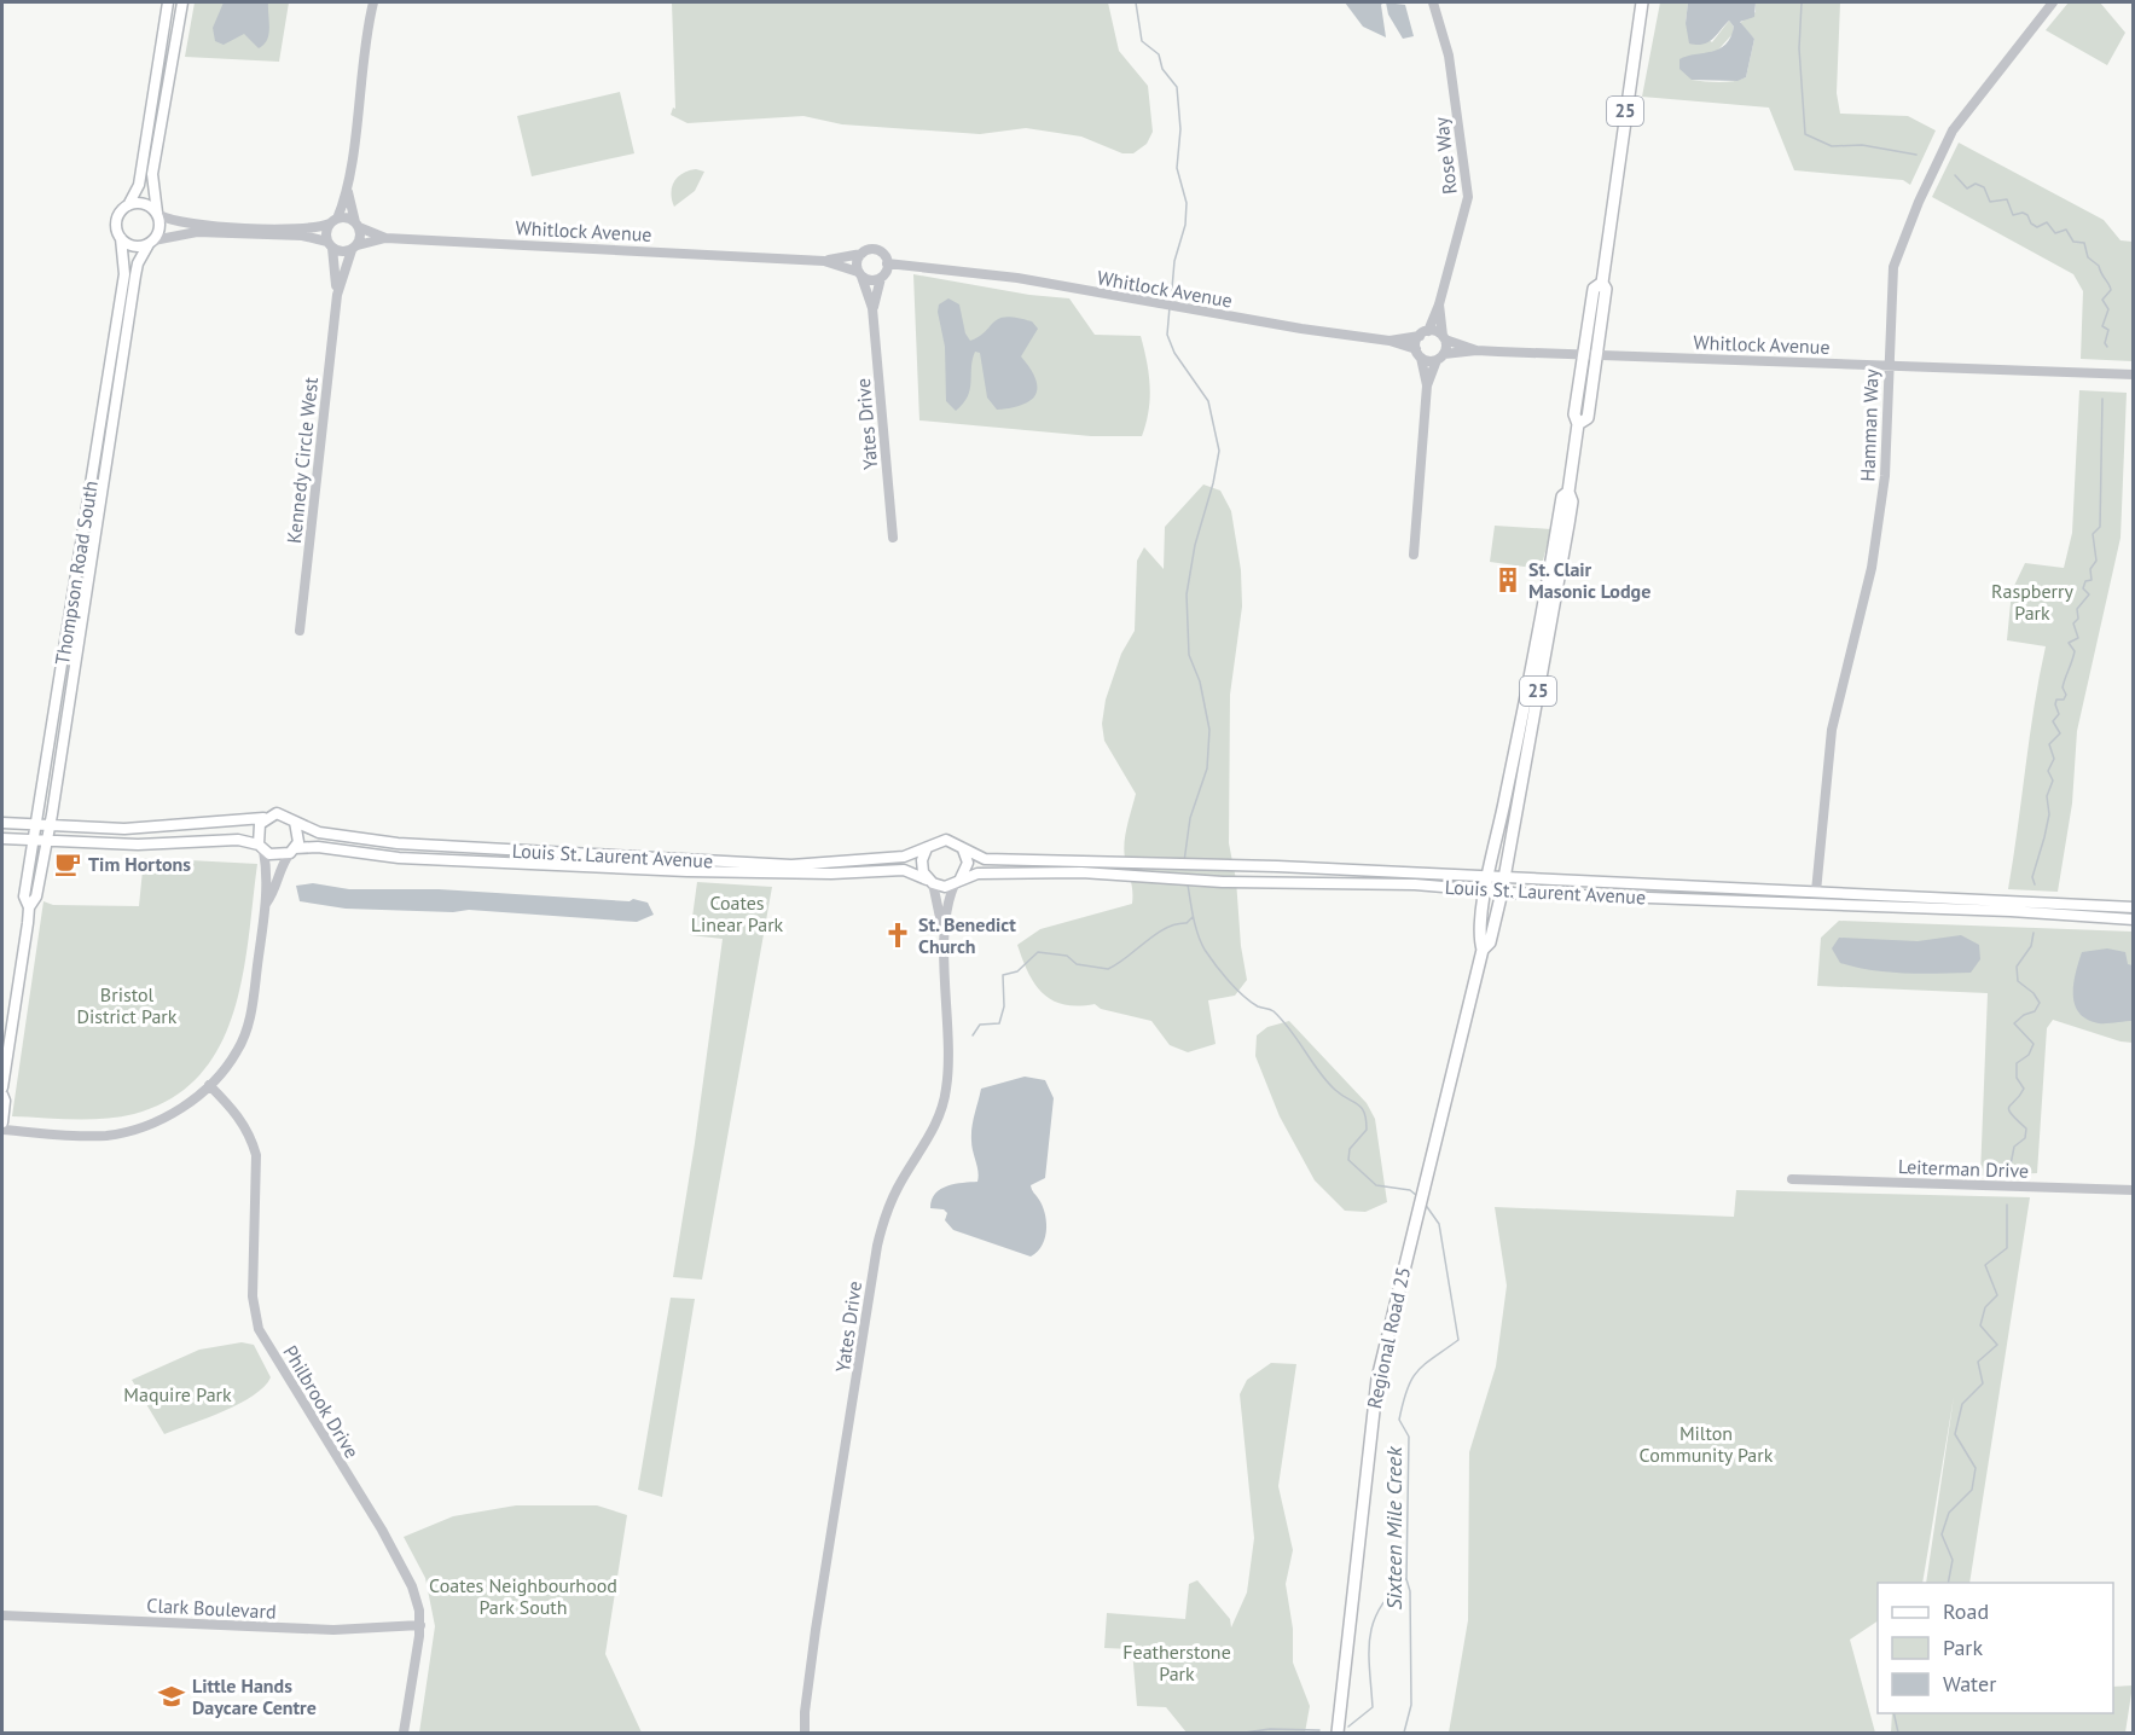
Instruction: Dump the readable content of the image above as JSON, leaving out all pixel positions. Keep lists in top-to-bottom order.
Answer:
{
  "streets": {
    "main road": [
      "25",
      "Thompson Road South",
      "Louis St. Laurent Avenue",
      "Regional Road 25"
    ],
    "street": [
      "Rose Way",
      "Whitlock Avenue",
      "Yates Drive",
      "Hamman Way",
      "Kennedy Circle West",
      "Leiterman Drive",
      "Philbrook Drive",
      "Clark Boulevard"
    ]
  },
  "crossings": [
    ["Rose Way", "Whitlock Avenue"],
    ["Whitlock Avenue", "Yates Drive"],
    ["Whitlock Avenue", "Hamman Way"],
    ["Whitlock Avenue", "Kennedy Circle West"],
    ["Whitlock Avenue", "Regional Road 25"],
    ["Yates Drive", "Louis St. Laurent Avenue"],
    ["Hamman Way", "Louis St. Laurent Avenue"],
    ["Louis St. Laurent Avenue", "Regional Road 25"],
    ["Philbrook Drive", "Clark Boulevard"]
  ],
  "water": ["Sixteen Mile Creek"],
  "parks": [
    "Raspberry Park",
    "Coates Linear Park",
    "Bristol District Park",
    "Maquire Park",
    "Milton Community Park",
    "Coates Neighbourhood Park South",
    "Featherstone Park"
  ],
  "places": {
    "building": ["St. Clair Masonic Lodge"],
    "cafe": ["Tim Hortons"],
    "church": ["St. Benedict Church"],
    "school or university": ["Little Hands Daycare Centre"]
  },
  "legend": ["Road", "Park", "Water"]
}
